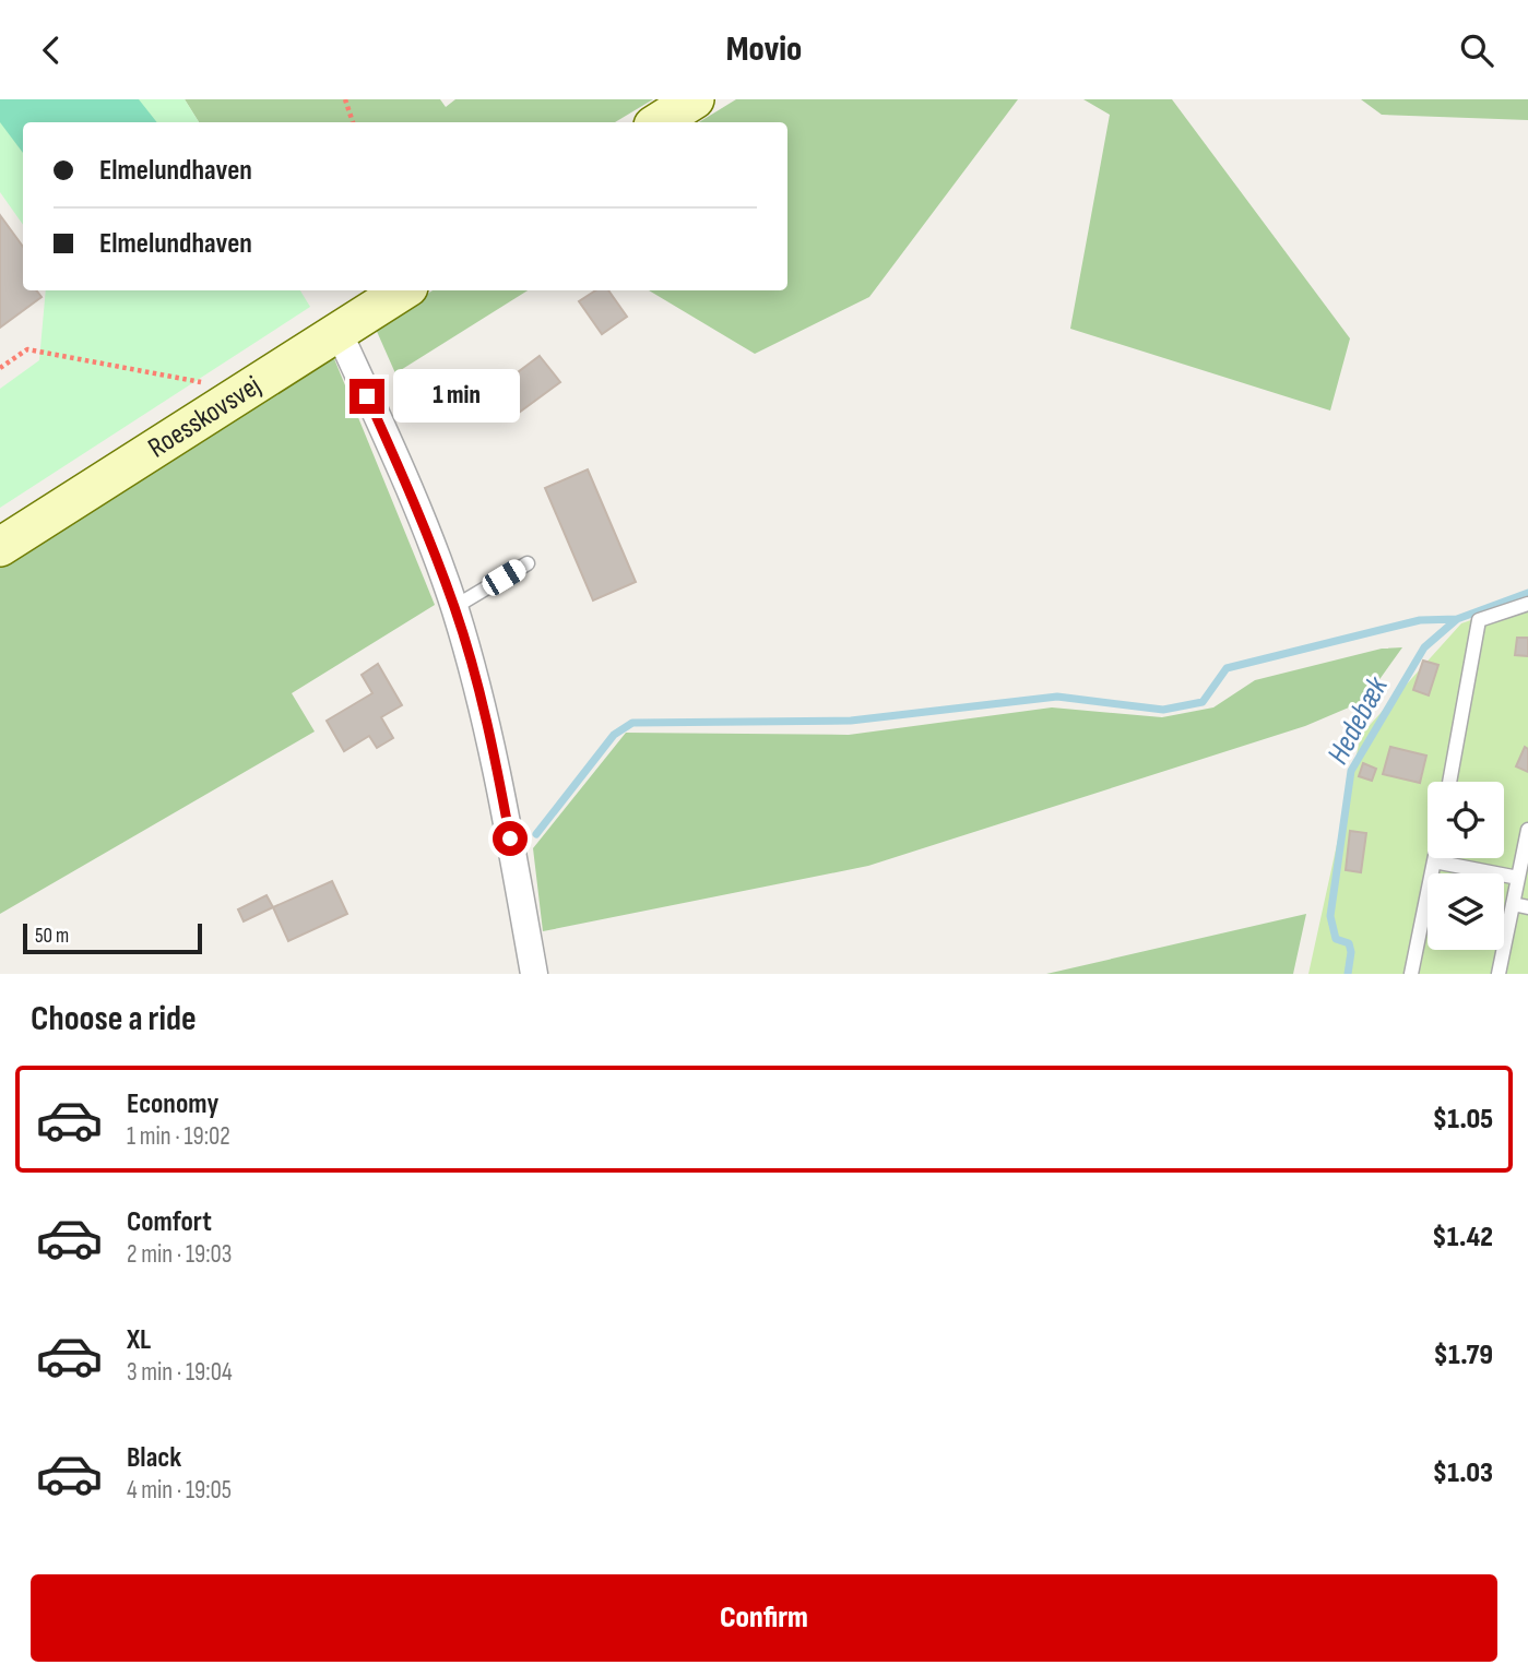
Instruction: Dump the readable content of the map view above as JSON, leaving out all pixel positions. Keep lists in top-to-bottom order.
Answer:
{
  "streets": {
    "street": ["Roesskovsvej"]
  },
  "water": ["Hedebæk"],
  "scale_bar": "50 m",
  "page": {
    "header": "Movio",
    "banner": ["Elmelundhaven", "Elmelundhaven"],
    "bubble": "1 min",
    "scale": "50 m",
    "heading": "Choose a ride",
    "list": [
      {
        "name": "Economy",
        "note": "1 min · 19:02",
        "value": "$1.05"
      },
      {
        "name": "Comfort",
        "note": "2 min · 19:03",
        "value": "$1.42"
      },
      {
        "name": "XL",
        "note": "3 min · 19:04",
        "value": "$1.79"
      },
      {
        "name": "Black",
        "note": "4 min · 19:05",
        "value": "$1.03"
      }
    ],
    "buttons": "Confirm"
  }
}
